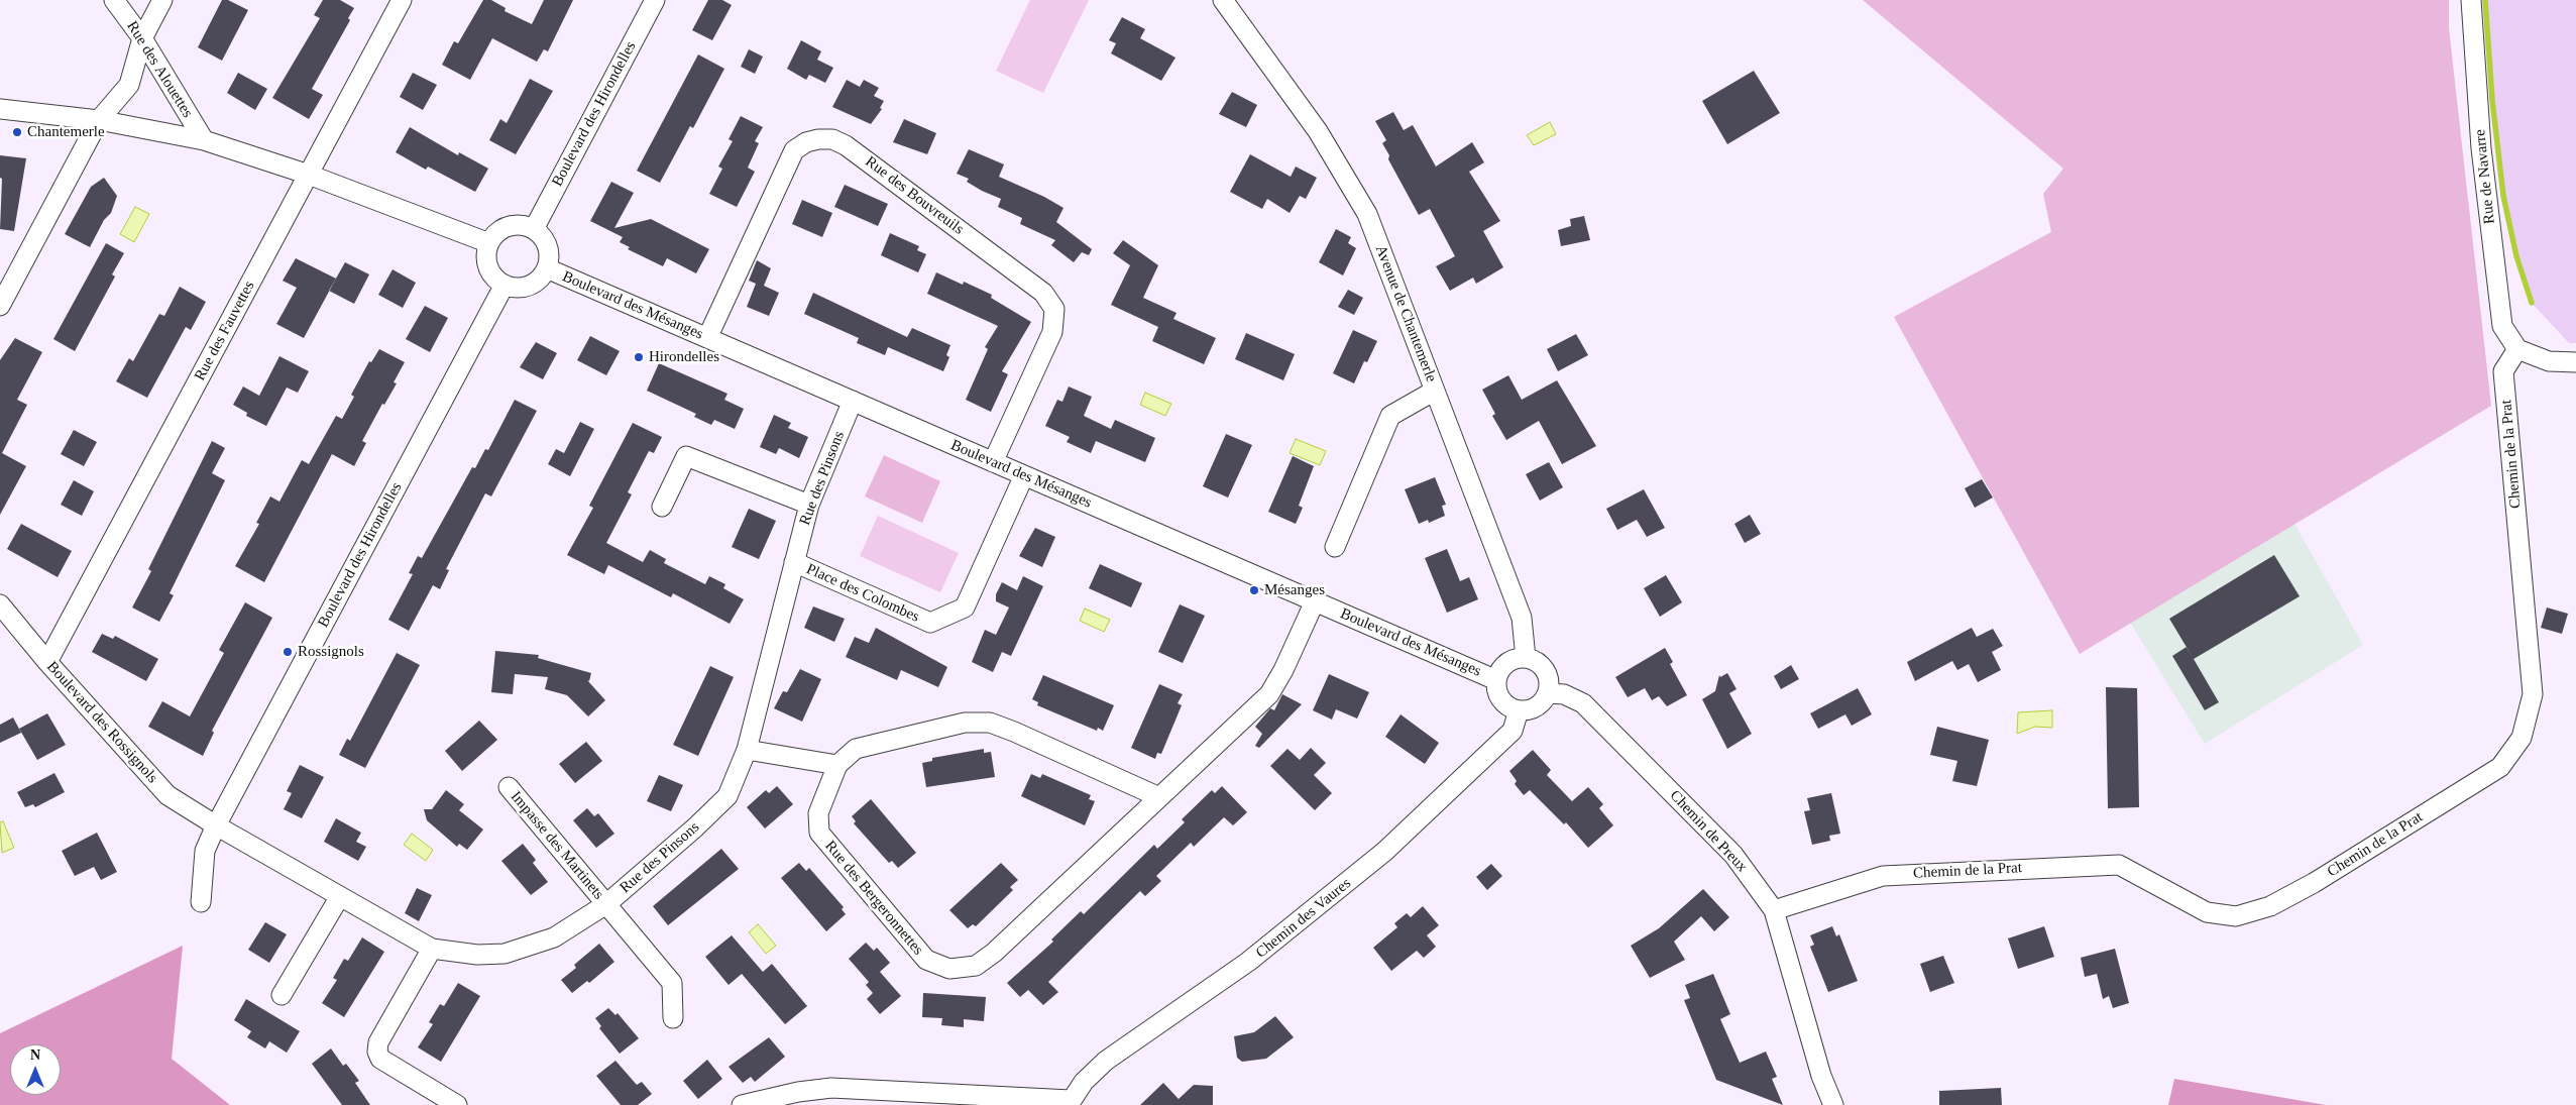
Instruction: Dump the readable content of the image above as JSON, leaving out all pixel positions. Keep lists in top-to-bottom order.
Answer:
{
  "streets": {
    "street": [
      "Rue des Alouettes",
      "Boulevard des Hirondelles",
      "Rue de Navarre",
      "Rue des Bouvreuils",
      "Boulevard des Mésanges",
      "Avenue de Chantemerle",
      "Rue des Fauvettes",
      "Chemin de la Prat",
      "Rue des Pinsons",
      "Place des Colombes",
      "Boulevard des Rossignols",
      "Chemin de Preux",
      "Impasse des Martinets",
      "Rue des Bergeronnettes",
      "Chemin des Vaures"
    ]
  },
  "crossings": [
    ["Boulevard des Hirondelles", "Boulevard des Mésanges"],
    ["Boulevard des Hirondelles", "Rue des Pinsons"],
    ["Boulevard des Hirondelles", "Boulevard des Rossignols"],
    ["Rue de Navarre", "Chemin de la Prat"],
    ["Rue des Bouvreuils", "Boulevard des Mésanges"],
    ["Boulevard des Mésanges", "Avenue de Chantemerle"],
    ["Boulevard des Mésanges", "Rue des Pinsons"],
    ["Boulevard des Mésanges", "Place des Colombes"],
    ["Boulevard des Mésanges", "Chemin de Preux"],
    ["Boulevard des Mésanges", "Rue des Bergeronnettes"],
    ["Boulevard des Mésanges", "Chemin des Vaures"],
    ["Avenue de Chantemerle", "Chemin de Preux"],
    ["Avenue de Chantemerle", "Chemin des Vaures"],
    ["Rue des Fauvettes", "Boulevard des Rossignols"],
    ["Chemin de la Prat", "Chemin de Preux"],
    ["Rue des Pinsons", "Place des Colombes"],
    ["Rue des Pinsons", "Boulevard des Rossignols"],
    ["Rue des Pinsons", "Impasse des Martinets"],
    ["Chemin de Preux", "Chemin des Vaures"]
  ],
  "places": [
    "Chantemerle",
    "Hirondelles",
    "Mésanges",
    "Rossignols"
  ],
  "north": "top"
}
